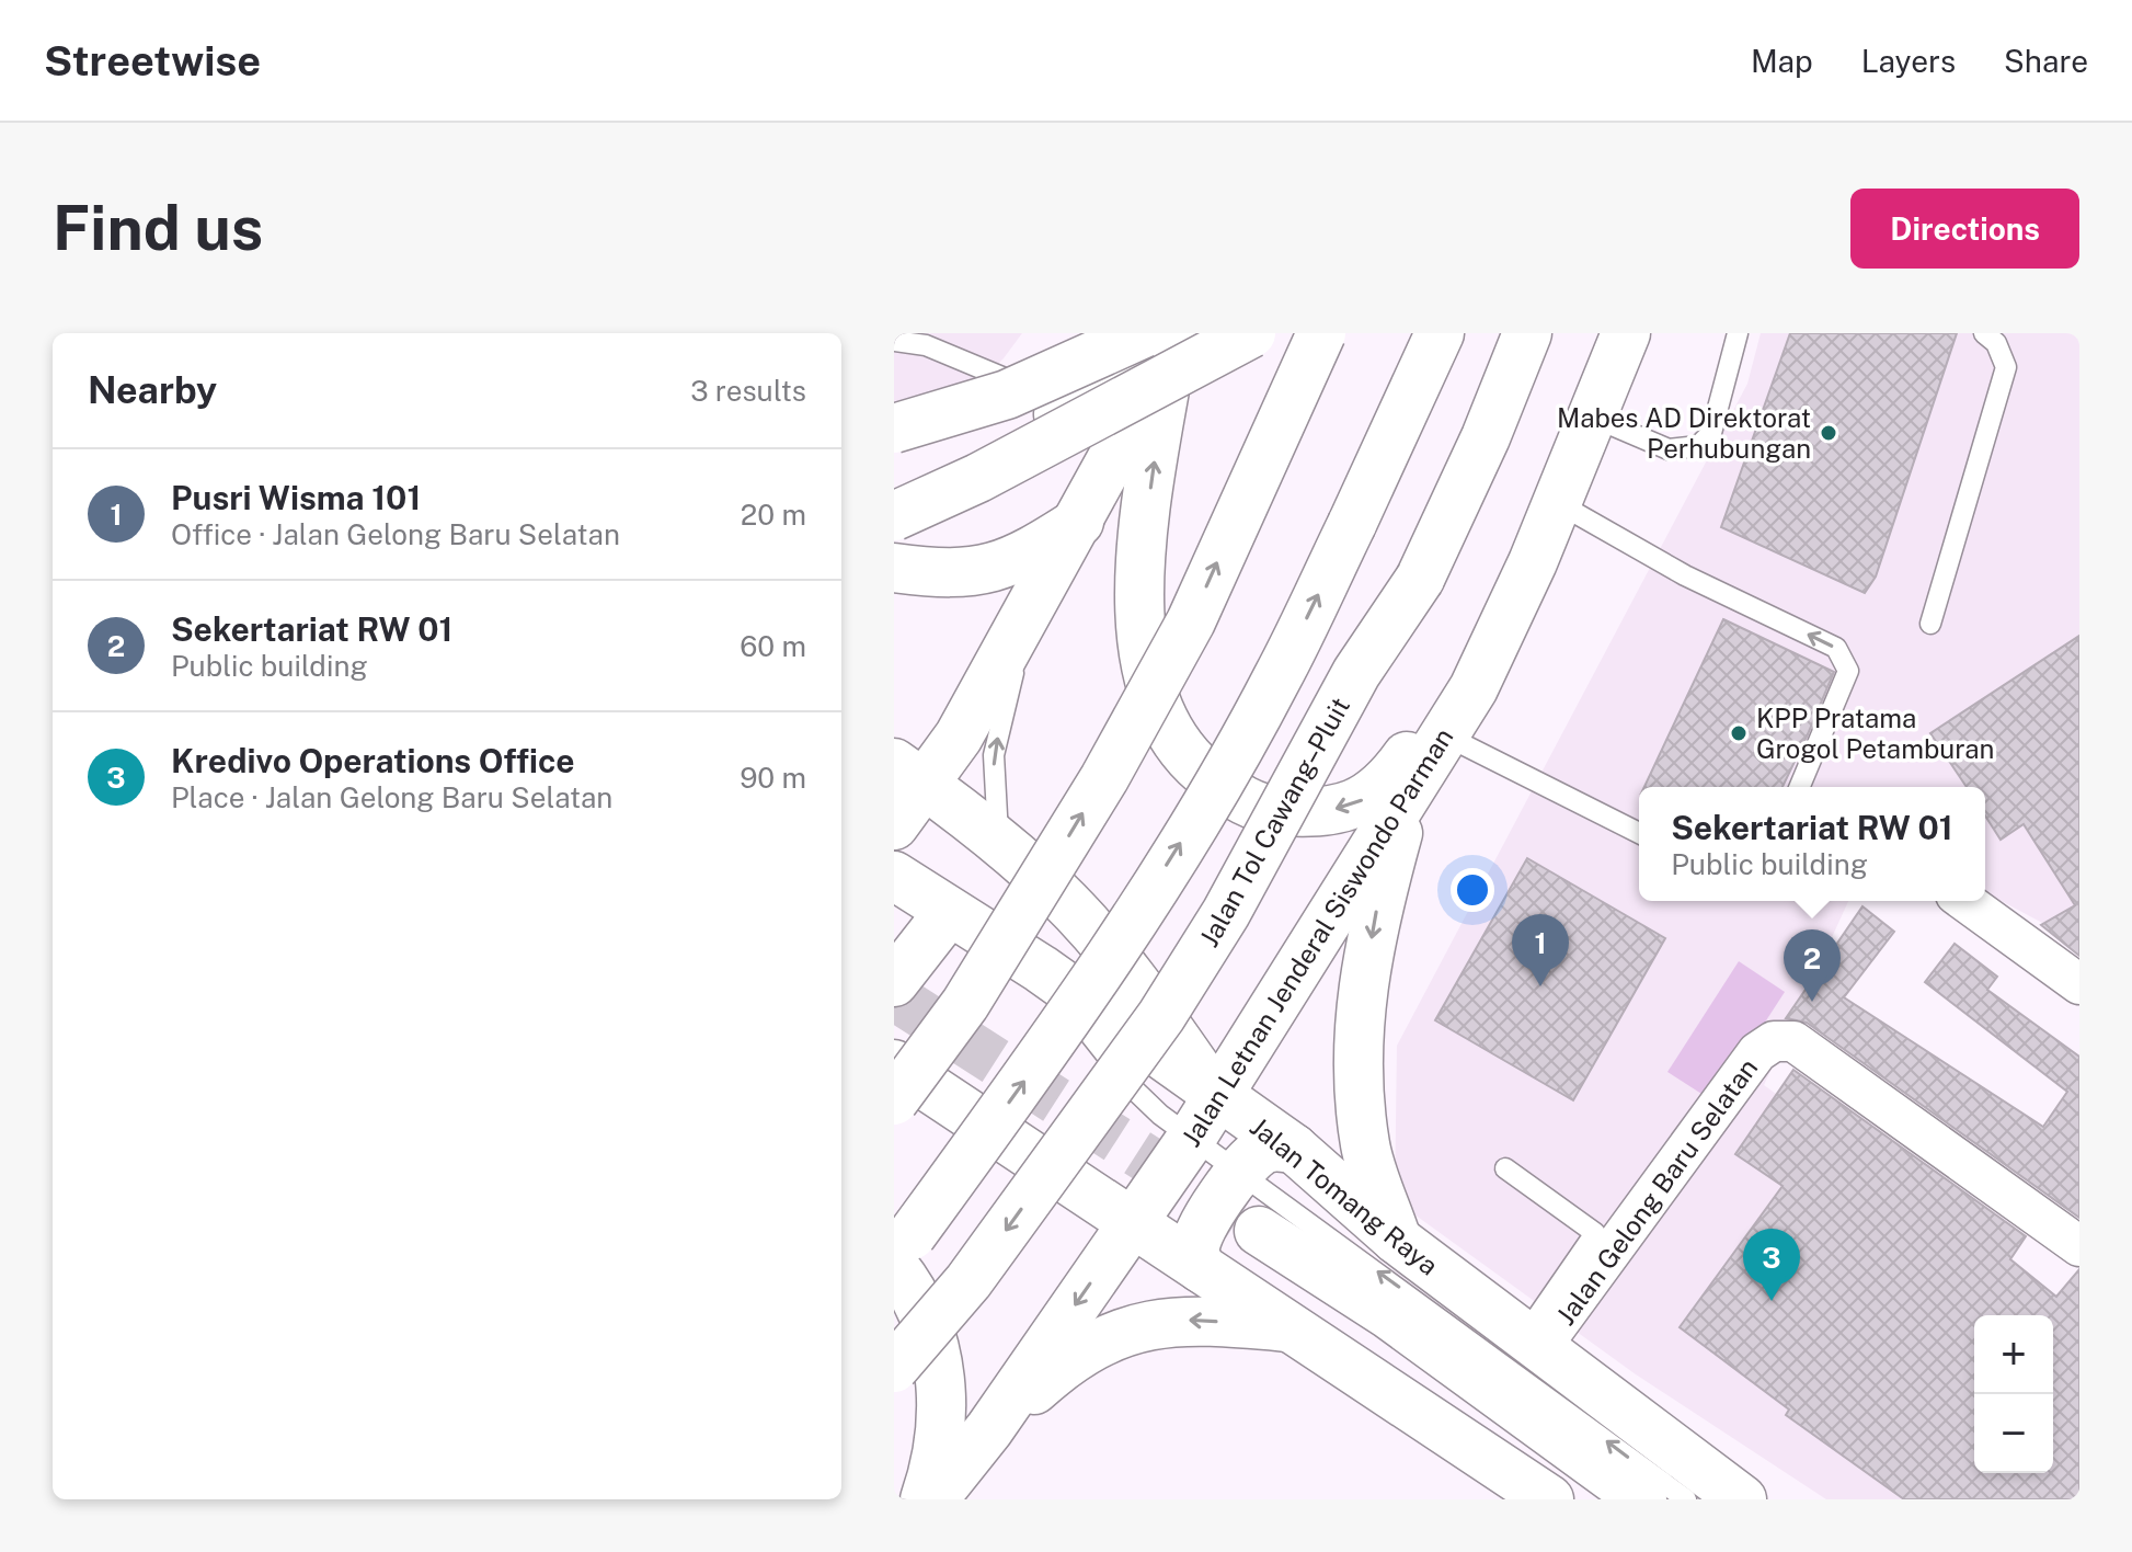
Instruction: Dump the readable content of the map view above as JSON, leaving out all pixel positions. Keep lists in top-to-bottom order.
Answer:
{
  "streets": {
    "main road": ["Jalan Tol Cawang–Pluit", "Jalan Letnan Jenderal Siswondo Parman", "Jalan Tomang Raya"],
    "street": ["Jalan Gelong Baru Selatan"]
  },
  "crossings": [
    ["Jalan Letnan Jenderal Siswondo Parman", "Jalan Tomang Raya"],
    ["Jalan Gelong Baru Selatan", "Jalan Tomang Raya"]
  ],
  "places": ["Mabes AD Direktorat Perhubungan", "KPP Pratama Grogol Petamburan"],
  "page": {
    "header": "Streetwise",
    "nav": ["Map", "Layers", "Share"],
    "buttons": "Directions",
    "title": "Find us",
    "heading": ["Nearby", "3 results"],
    "list": [
      {
        "mark": "1",
        "name": "Pusri Wisma 101",
        "note": "Office · Jalan Gelong Baru Selatan",
        "value": "20 m"
      },
      {
        "mark": "2",
        "name": "Sekertariat RW 01",
        "note": "Public building",
        "value": "60 m"
      },
      {
        "mark": "3",
        "name": "Kredivo Operations Office",
        "note": "Place · Jalan Gelong Baru Selatan",
        "value": "90 m"
      }
    ],
    "popup": ["Sekertariat RW 01", "Public building"],
    "pins": ["1", "2", "3"],
    "map_buttons": ["+", "−"]
  }
}
